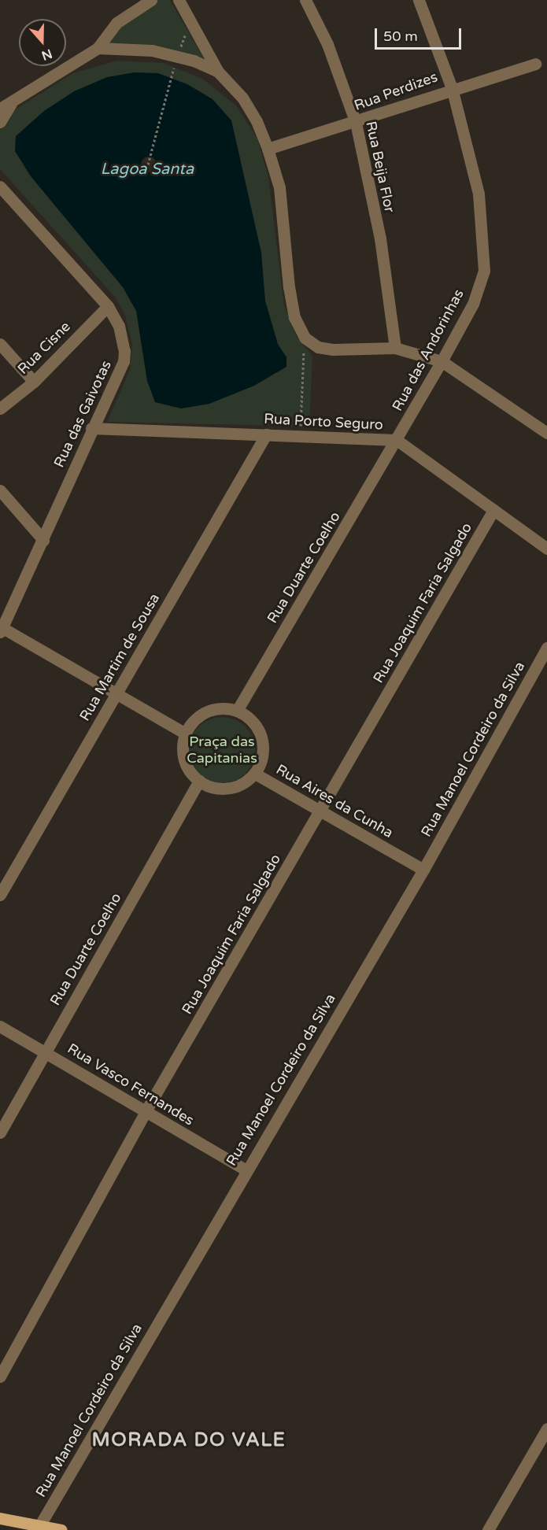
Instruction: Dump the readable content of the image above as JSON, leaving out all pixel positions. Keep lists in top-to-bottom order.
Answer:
{
  "streets": {
    "street": [
      "Rua Perdizes",
      "Rua Beija Flor",
      "Rua Cisne",
      "Rua das Andorinhas",
      "Rua das Gaivotas",
      "Rua Porto Seguro",
      "Rua Duarte Coelho",
      "Rua Joaquim Faria Salgado",
      "Rua Martim de Sousa",
      "Rua Manoel Cordeiro da Silva",
      "Rua Aires da Cunha",
      "Rua Vasco Fernandes"
    ]
  },
  "crossings": [
    ["Rua Perdizes", "Rua Beija Flor"],
    ["Rua Perdizes", "Rua das Andorinhas"],
    ["Rua Cisne", "Rua das Gaivotas"],
    ["Rua das Andorinhas", "Rua Porto Seguro"],
    ["Rua das Andorinhas", "Rua Duarte Coelho"],
    ["Rua das Gaivotas", "Rua Porto Seguro"],
    ["Rua Porto Seguro", "Rua Duarte Coelho"],
    ["Rua Porto Seguro", "Rua Joaquim Faria Salgado"],
    ["Rua Porto Seguro", "Rua Martim de Sousa"],
    ["Rua Duarte Coelho", "Rua Aires da Cunha"],
    ["Rua Duarte Coelho", "Rua Vasco Fernandes"],
    ["Rua Joaquim Faria Salgado", "Rua Aires da Cunha"],
    ["Rua Joaquim Faria Salgado", "Rua Vasco Fernandes"],
    ["Rua Manoel Cordeiro da Silva", "Rua Aires da Cunha"],
    ["Rua Manoel Cordeiro da Silva", "Rua Vasco Fernandes"]
  ],
  "districts": ["MORADA DO VALE"],
  "water": ["Lagoa Santa"],
  "parks": ["Praça das Capitanias"],
  "scale_bar": "50 m",
  "north": "bottom"
}
